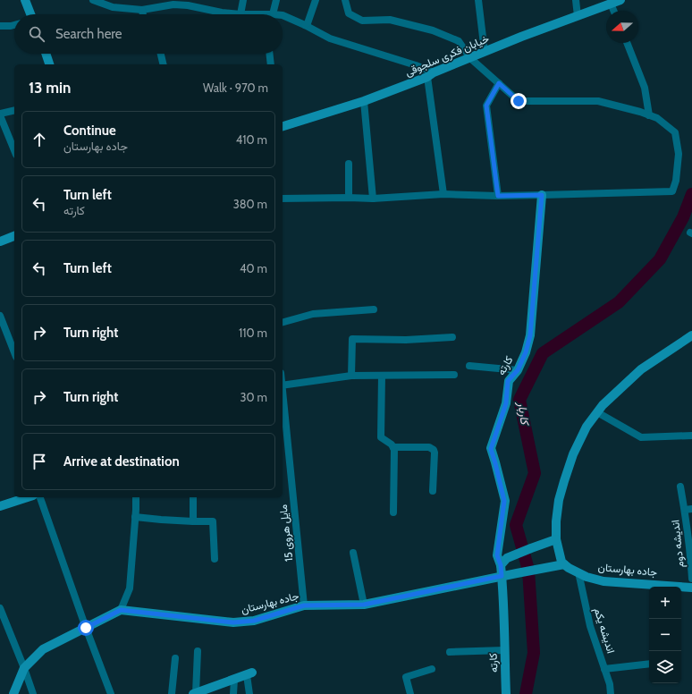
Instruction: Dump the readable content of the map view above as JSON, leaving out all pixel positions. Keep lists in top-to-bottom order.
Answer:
{
  "streets": {
    "street": [
      "خیابان فکری سلجوقی",
      "کارته",
      "مایل هروی 15",
      "اندیشه دوم",
      "جاده بهارستان",
      "اندیشه یکم"
    ]
  },
  "crossings": [
    ["کارته", "جاده بهارستان"],
    ["مایل هروی 15", "جاده بهارستان"],
    ["جاده بهارستان", "اندیشه یکم"]
  ],
  "water": ["کاربار"],
  "north": "left",
  "page": {
    "search": "Search here",
    "heading": ["13 min", "Walk · 970 m"],
    "list": [
      ["Continue", "جاده بهارستان", "410 m"],
      ["Turn left", "کارته", "380 m"],
      ["Turn left", "40 m"],
      ["Turn right", "110 m"],
      ["Turn right", "30 m"],
      "Arrive at destination"
    ],
    "map_buttons": ["+", "−"]
  }
}
